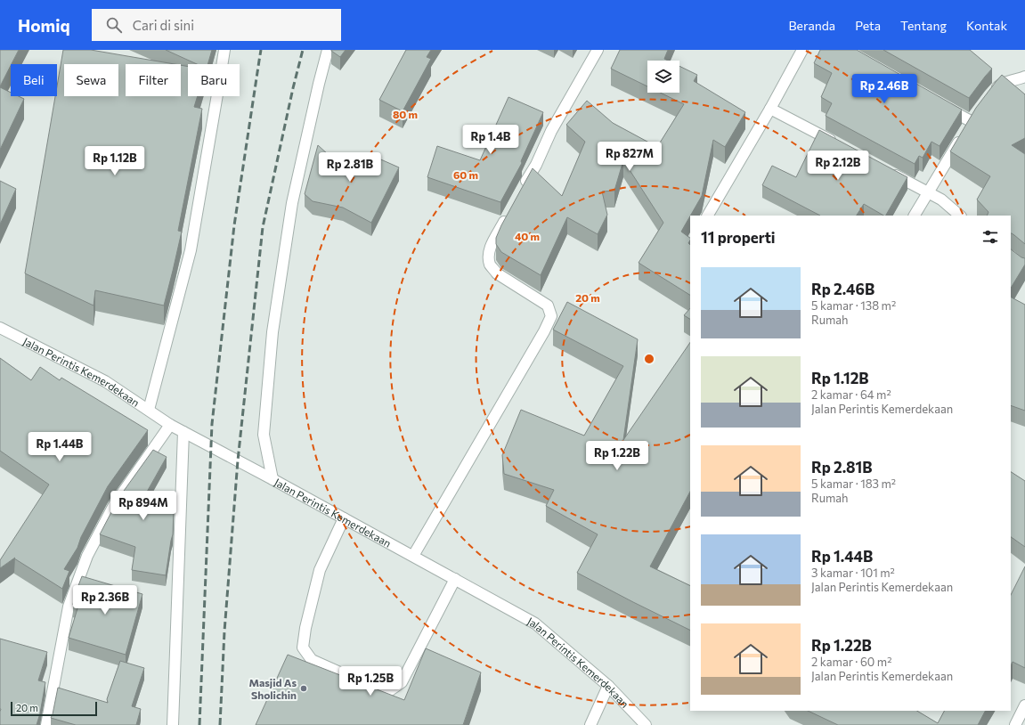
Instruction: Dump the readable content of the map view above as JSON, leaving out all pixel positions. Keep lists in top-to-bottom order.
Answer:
{
  "streets": {
    "street": ["Jalan Perintis Kemerdekaan"]
  },
  "places": ["Masjid As Sholichin"],
  "scale_bar": "20 m",
  "page": {
    "header": "Homiq",
    "search": "Cari di sini",
    "nav": [
      "Beranda",
      "Peta",
      "Tentang",
      "Kontak"
    ],
    "chip": [
      "Beli",
      "Sewa",
      "Filter",
      "Baru"
    ],
    "price": [
      "Rp 2.46B",
      "Rp 1.4B",
      "Rp 827M",
      "Rp 1.12B",
      "Rp 2.12B",
      "Rp 2.81B",
      "Rp 1.44B",
      "Rp 1.22B",
      "Rp 894M",
      "Rp 2.36B",
      "Rp 1.25B"
    ],
    "heading": "11 properti",
    "list": [
      {
        "name": "Rp 2.46B",
        "note": "5 kamar · 138 m² · Rumah"
      },
      {
        "name": "Rp 1.12B",
        "note": "2 kamar · 64 m² · Jalan Perintis Kemerdekaan"
      },
      {
        "name": "Rp 2.81B",
        "note": "5 kamar · 183 m² · Rumah"
      },
      {
        "name": "Rp 1.44B",
        "note": "3 kamar · 101 m² · Jalan Perintis Kemerdekaan"
      },
      {
        "name": "Rp 1.22B",
        "note": "2 kamar · 60 m² · Jalan Perintis Kemerdekaan"
      }
    ],
    "scale": "20 m"
  },
  "rings": [
    "80 m",
    "60 m",
    "40 m",
    "20 m"
  ]
}
